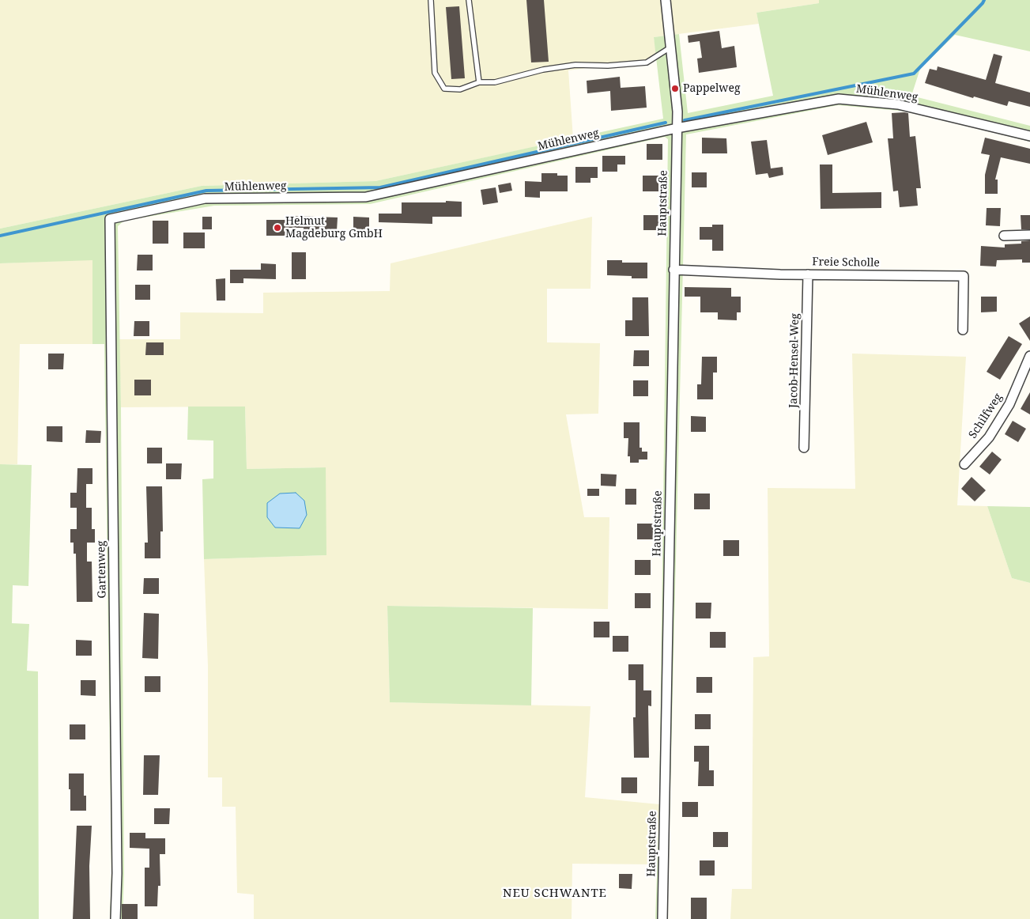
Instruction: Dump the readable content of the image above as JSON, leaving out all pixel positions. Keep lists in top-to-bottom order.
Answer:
{
  "streets": {
    "street": [
      "Mühlenweg",
      "Hauptstraße",
      "Freie Scholle",
      "Jacob-Hensel-Weg",
      "Schilfweg",
      "Gartenweg"
    ]
  },
  "crossings": [
    ["Mühlenweg", "Hauptstraße"],
    ["Mühlenweg", "Gartenweg"],
    ["Hauptstraße", "Freie Scholle"],
    ["Freie Scholle", "Jacob-Hensel-Weg"]
  ],
  "districts": ["NEU SCHWANTE"],
  "places": ["Pappelweg", "Helmut Magdeburg GmbH"]
}
